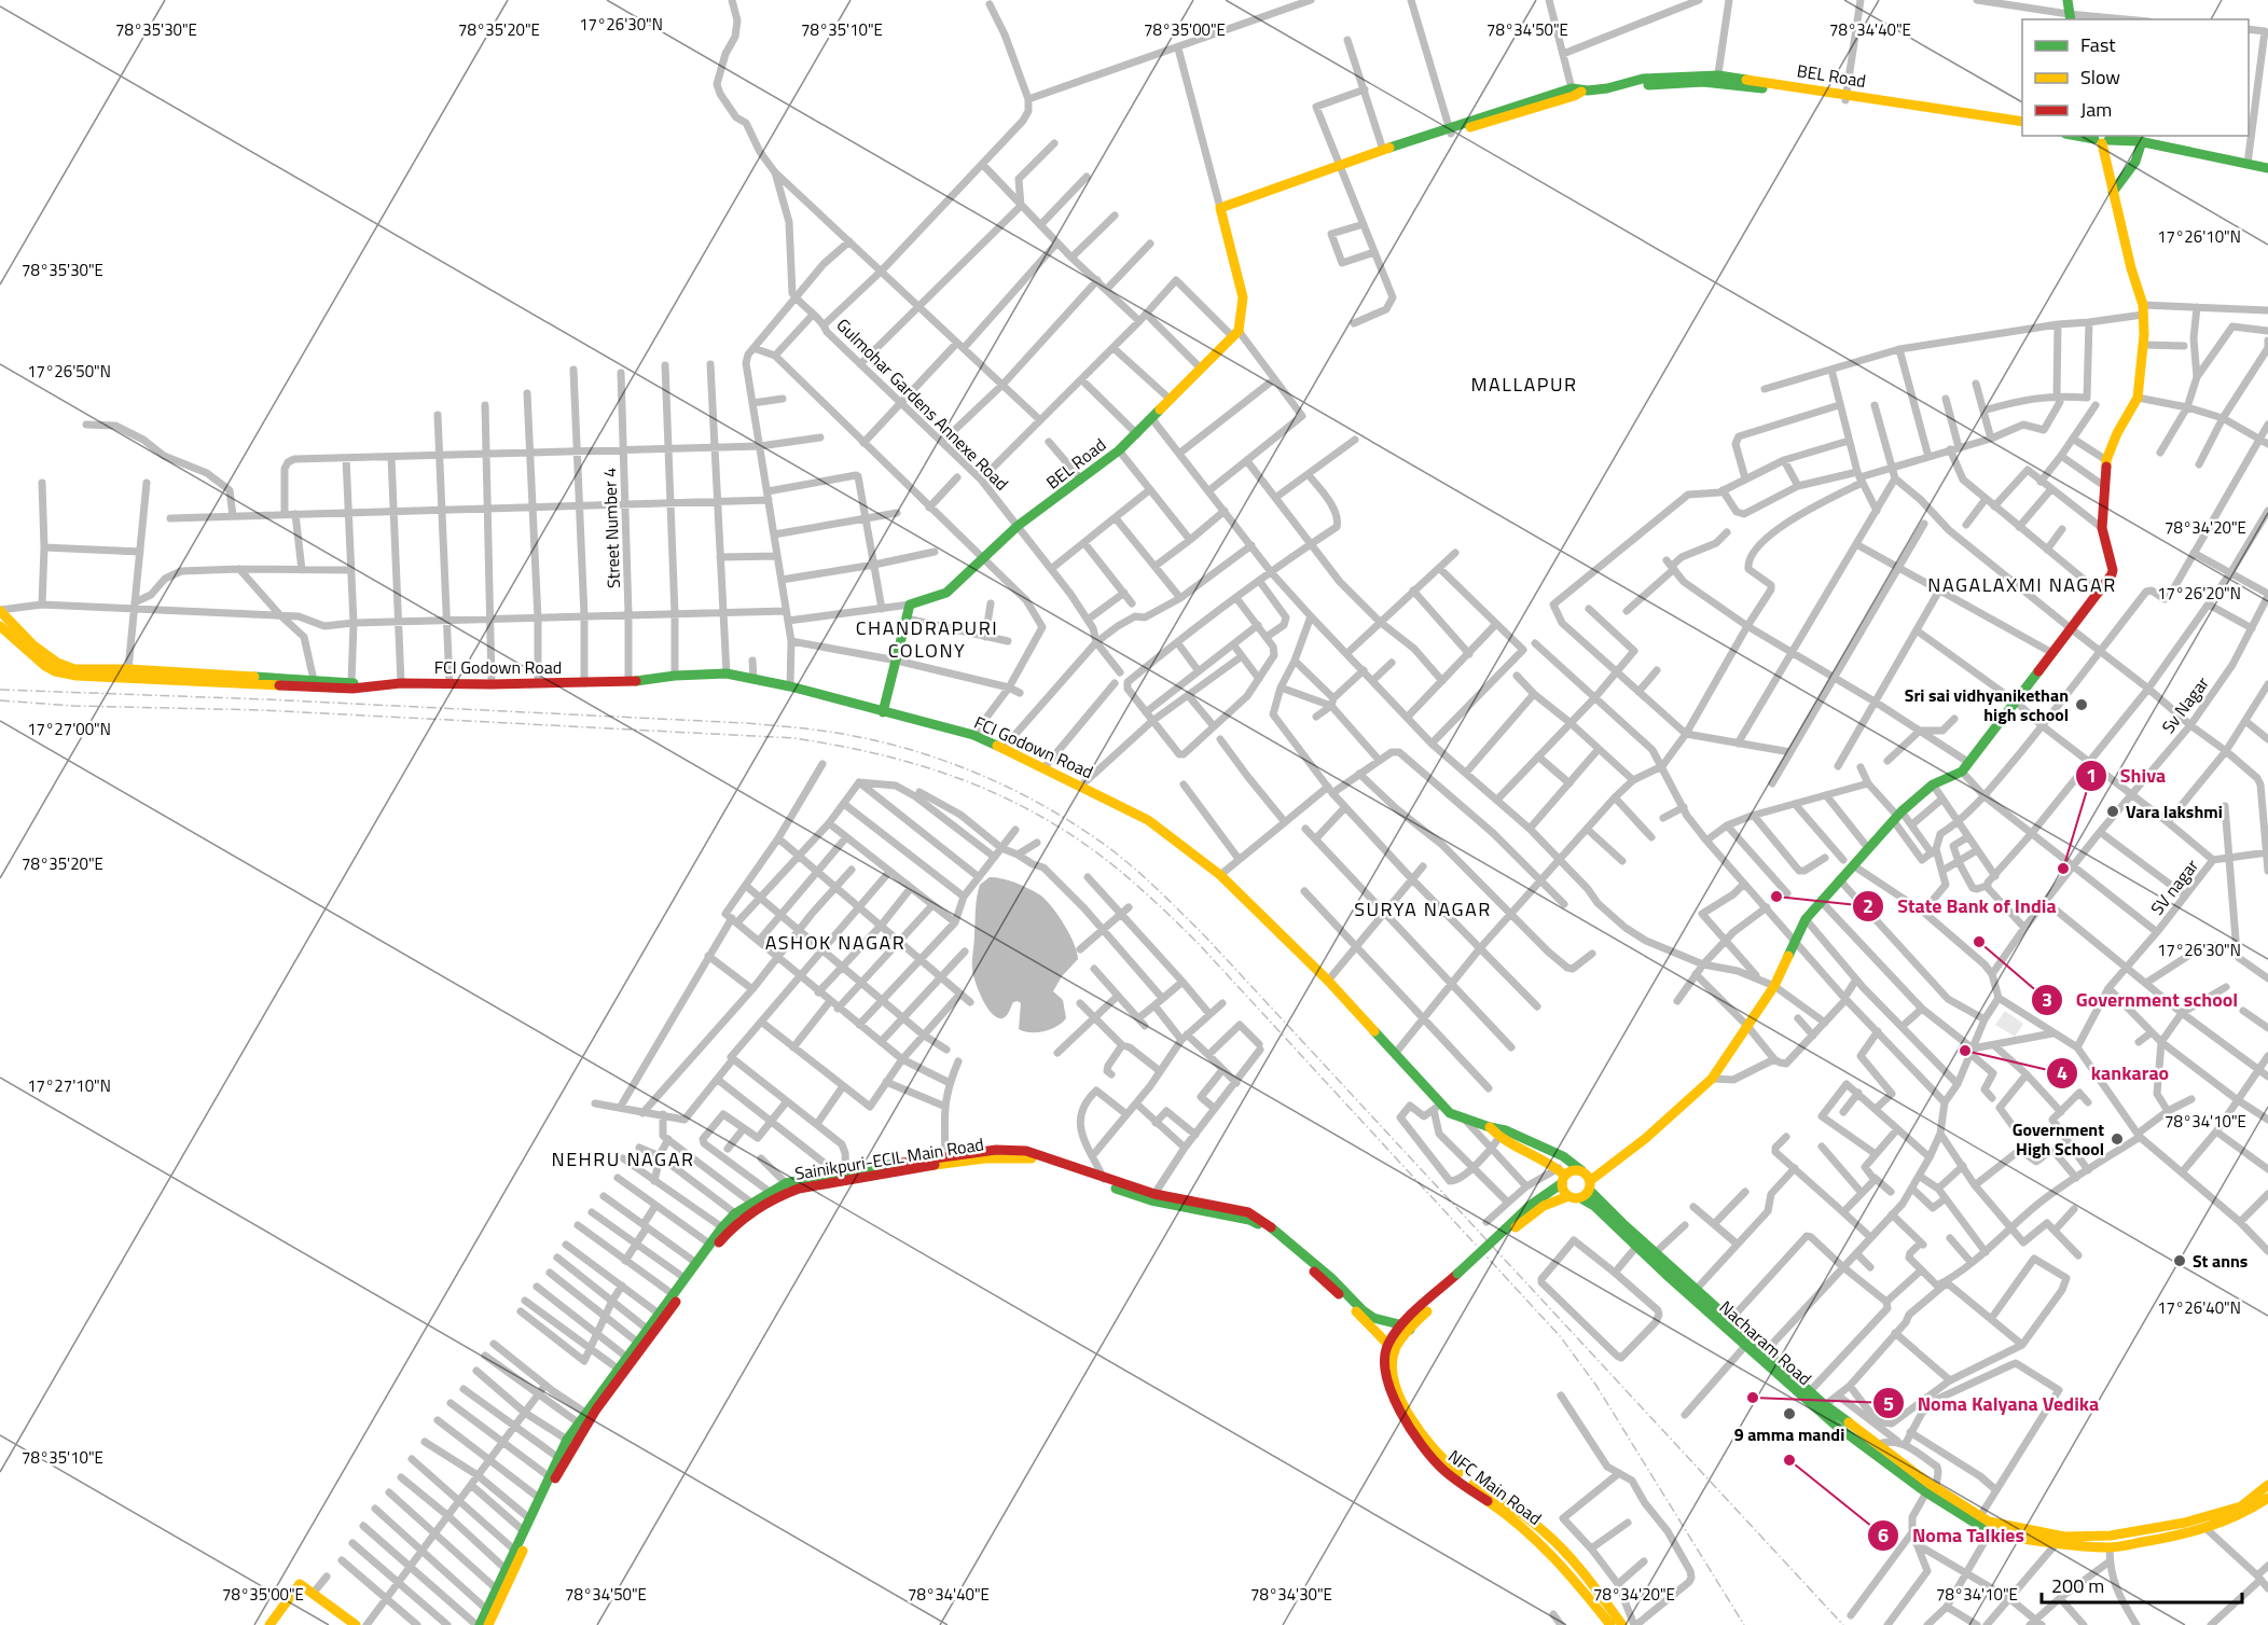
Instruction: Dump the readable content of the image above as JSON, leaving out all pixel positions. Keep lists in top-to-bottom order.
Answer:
{
  "streets": {
    "street": [
      "BEL Road",
      "Gulmohar Gardens Annexe Road",
      "Street Number 4",
      "FCI Godown Road",
      "Sv Nagar",
      "SV nagar",
      "Sainikpuri-ECIL Main Road",
      "Nacharam Road",
      "NFC Main Road"
    ]
  },
  "crossings": [
    ["BEL Road", "Gulmohar Gardens Annexe Road"],
    ["Street Number 4", "FCI Godown Road"],
    ["FCI Godown Road", "Nacharam Road"],
    ["Sv Nagar", "SV nagar"],
    ["Sainikpuri-ECIL Main Road", "NFC Main Road"]
  ],
  "districts": [
    "MALLAPUR",
    "NAGALAXMI NAGAR",
    "CHANDRAPURI COLONY",
    "SURYA NAGAR",
    "ASHOK NAGAR",
    "NEHRU NAGAR"
  ],
  "places": [
    "Sri sai vidhyanikethan high school",
    "Vara lakshmi",
    "Shiva",
    "State Bank of India",
    "Government school",
    "kankarao",
    "Government High School",
    "St anns",
    "Noma Kalyana Vedika",
    "9 amma mandi",
    "Noma Talkies"
  ],
  "legend": ["Fast", "Slow", "Jam"],
  "scale_bar": "200 m",
  "coordinates": [
    "17°26'30\"N",
    "78°35'30\"E",
    "78°35'20\"E",
    "78°35'10\"E",
    "78°35'00\"E",
    "78°34'50\"E",
    "78°34'40\"E",
    "17°26'10\"N",
    "17°26'50\"N",
    "78°34'20\"E",
    "17°26'20\"N",
    "17°27'00\"N",
    "17°27'10\"N",
    "78°34'10\"E",
    "17°26'40\"N",
    "78°34'30\"E"
  ]
}
